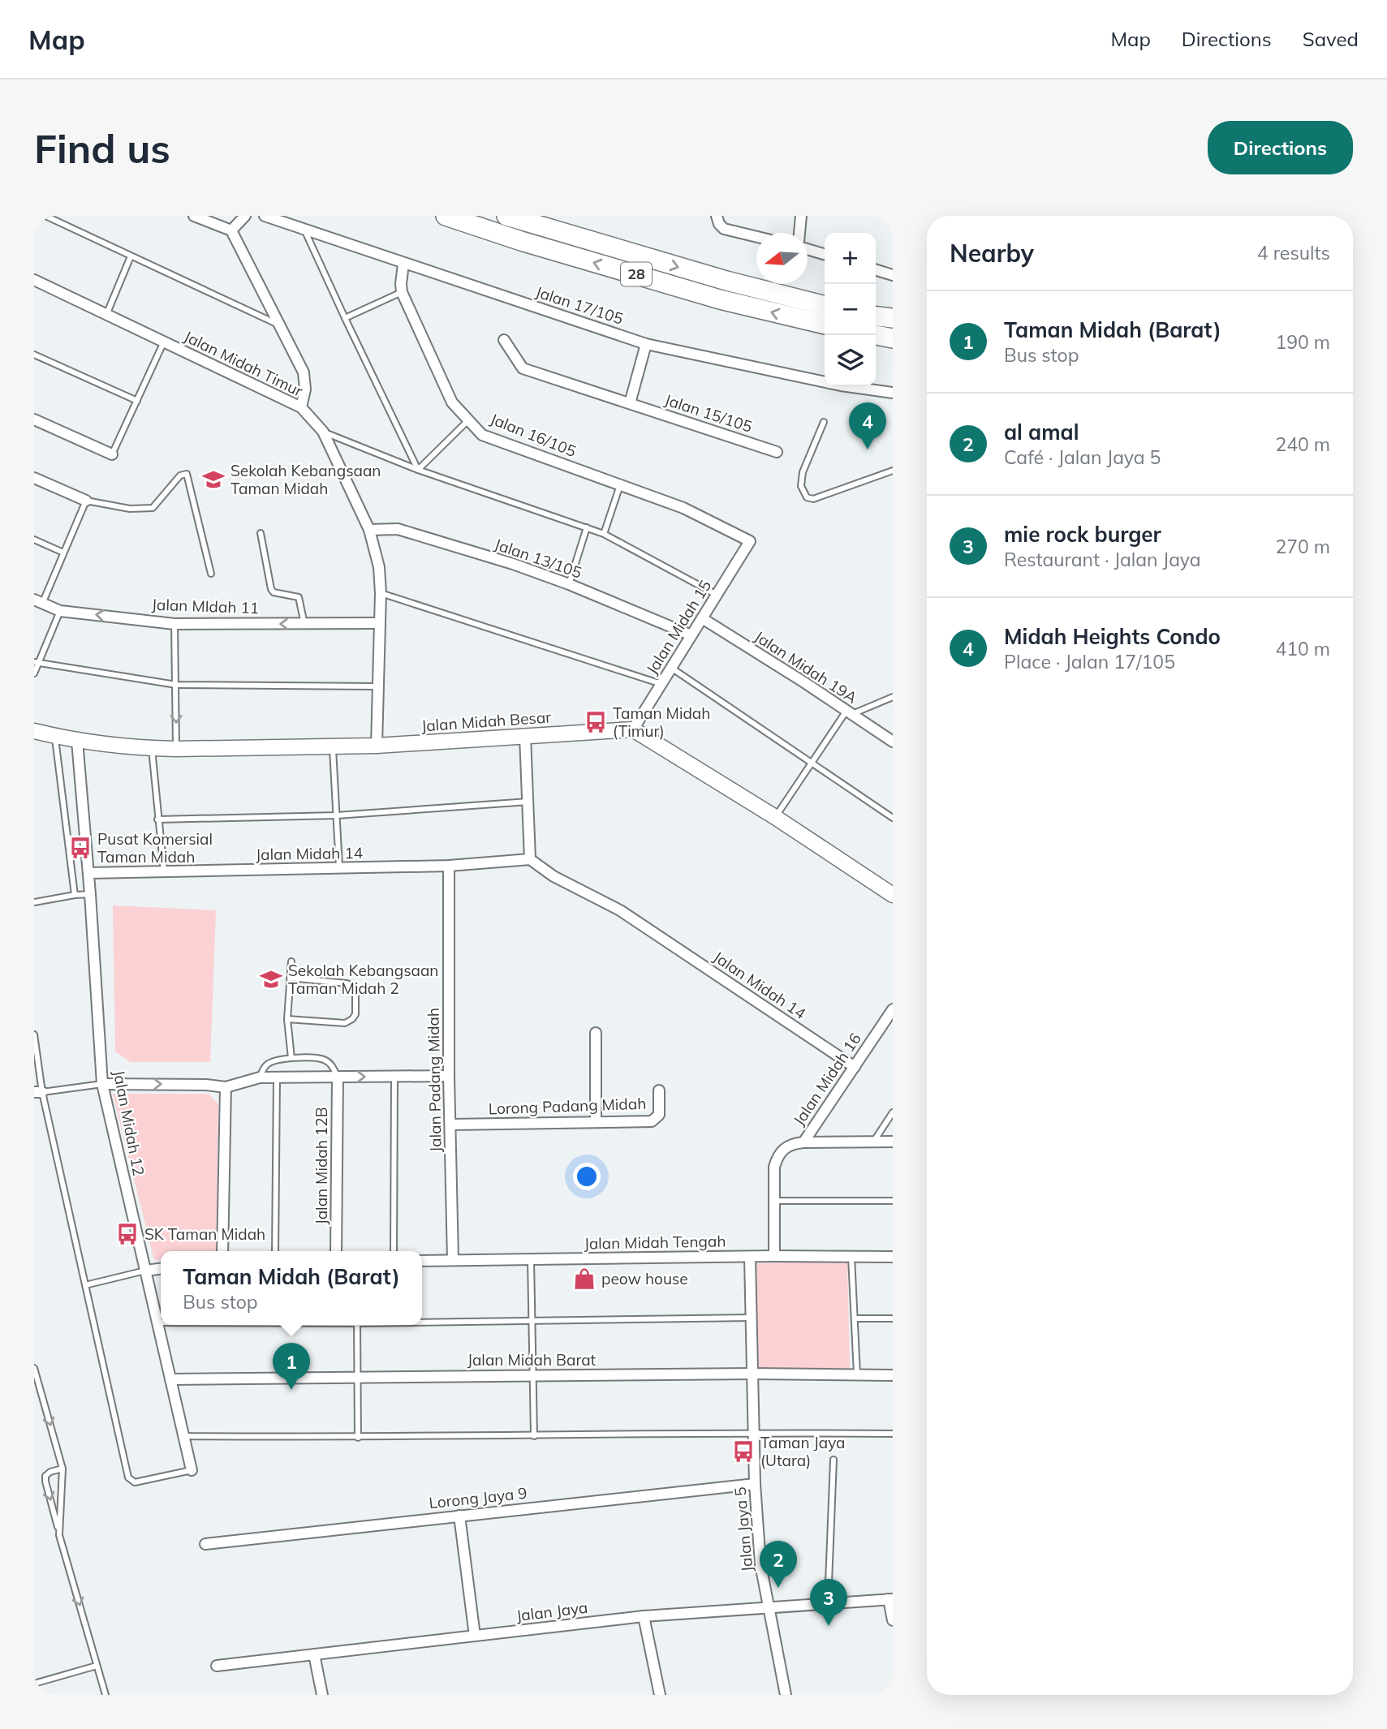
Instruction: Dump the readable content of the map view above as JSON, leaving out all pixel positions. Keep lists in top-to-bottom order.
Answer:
{
  "streets": {
    "highway": ["28"],
    "street": [
      "Jalan 17/105",
      "Jalan Midah Timur",
      "Jalan 15/105",
      "Jalan 16/105",
      "Jalan 13/105",
      "Jalan MIdah 11",
      "Jalan Midah 15",
      "Jalan Midah 19A",
      "Jalan Midah Besar",
      "Jalan Midah 14",
      "Jalan Midah 16",
      "Jalan Padang Midah",
      "Lorong Padang Midah",
      "Jalan Midah 12",
      "Jalan Midah 12B",
      "Jalan Midah Tengah",
      "Jalan Midah Barat",
      "Lorong Jaya 9",
      "Jalan Jaya 5",
      "Jalan Jaya"
    ]
  },
  "crossings": [
    ["Jalan 17/105", "Jalan 16/105"],
    ["Jalan Midah Timur", "Jalan 13/105"],
    ["Jalan Midah Timur", "Jalan MIdah 11"],
    ["Jalan Midah Timur", "Jalan Midah Besar"],
    ["Jalan 16/105", "Jalan Midah 15"],
    ["Jalan 13/105", "Jalan Midah 15"],
    ["Jalan Midah 15", "Jalan Midah 19A"],
    ["Jalan Midah 15", "Jalan Midah Besar"],
    ["Jalan Midah Besar", "Jalan Midah 12"],
    ["Jalan Midah 14", "Jalan Midah 16"],
    ["Jalan Midah 14", "Jalan Padang Midah"],
    ["Jalan Midah 14", "Jalan Midah 12"],
    ["Jalan Midah 16", "Jalan Midah Tengah"],
    ["Jalan Padang Midah", "Lorong Padang Midah"],
    ["Jalan Padang Midah", "Jalan Midah Tengah"],
    ["Jalan Midah 12", "Jalan Midah Barat"],
    ["Jalan Midah Tengah", "Jalan Jaya 5"],
    ["Jalan Midah Barat", "Jalan Jaya 5"],
    ["Lorong Jaya 9", "Jalan Jaya 5"],
    ["Jalan Jaya 5", "Jalan Jaya"]
  ],
  "one_way": ["Jalan MIdah 11"],
  "places": {
    "school or university": ["Sekolah Kebangsaan Taman Midah", "Sekolah Kebangsaan Taman Midah 2"],
    "bus stop": [
      "Taman Midah (Timur)",
      "Pusat Komersial Taman Midah",
      "SK Taman Midah",
      "Taman Jaya (Utara)"
    ],
    "shop": ["peow house"]
  },
  "north": "left",
  "page": {
    "header": "Map",
    "nav": ["Map", "Directions", "Saved"],
    "buttons": "Directions",
    "title": "Find us",
    "heading": ["Nearby", "4 results"],
    "map_buttons": ["+", "−"],
    "list": [
      {
        "mark": "1",
        "name": "Taman Midah (Barat)",
        "note": "Bus stop",
        "value": "190 m"
      },
      {
        "mark": "2",
        "name": "al amal",
        "note": "Café · Jalan Jaya 5",
        "value": "240 m"
      },
      {
        "mark": "3",
        "name": "mie rock burger",
        "note": "Restaurant · Jalan Jaya",
        "value": "270 m"
      },
      {
        "mark": "4",
        "name": "Midah Heights Condo",
        "note": "Place · Jalan 17/105",
        "value": "410 m"
      }
    ],
    "pins": [
      "4",
      "1",
      "2",
      "3"
    ],
    "popup": ["Taman Midah (Barat)", "Bus stop"]
  }
}
